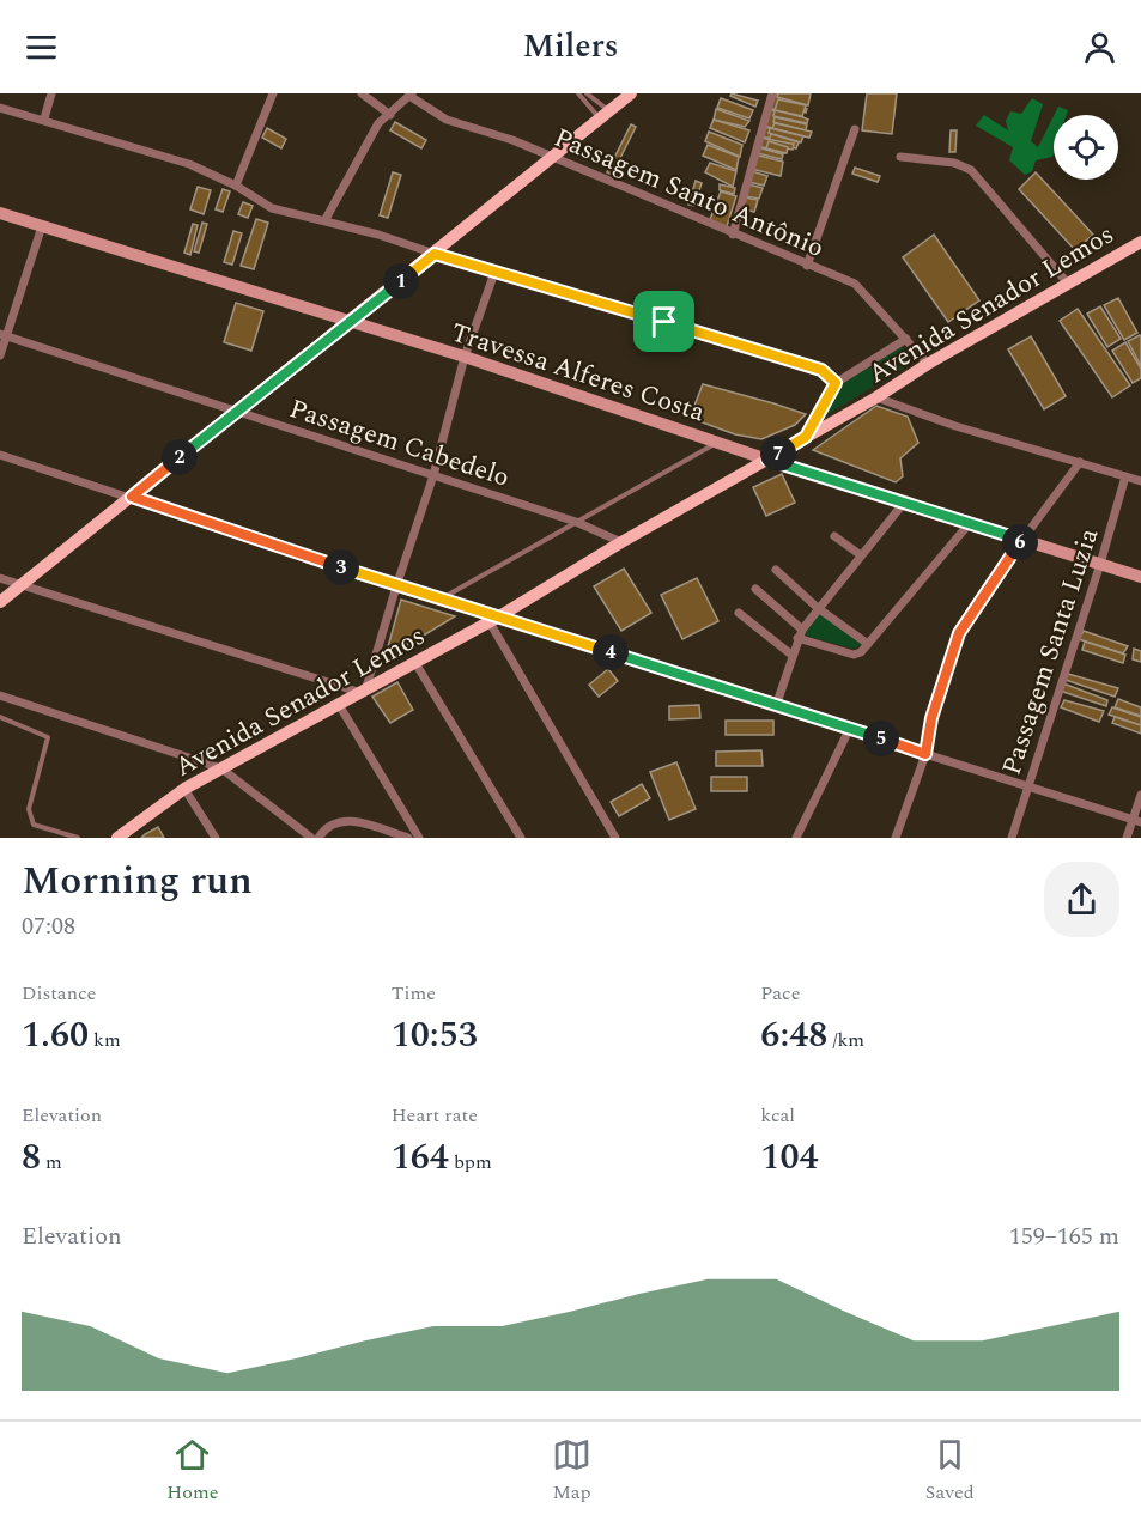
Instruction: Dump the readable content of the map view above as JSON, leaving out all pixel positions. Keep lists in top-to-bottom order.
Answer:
{
  "streets": {
    "main road": ["Avenida Senador Lemos"],
    "street": [
      "Passagem Santo Antônio",
      "Travessa Alferes Costa",
      "Passagem Cabedelo",
      "Passagem Santa Luzia"
    ]
  },
  "crossings": [
    ["Passagem Santo Antônio", "Avenida Senador Lemos"],
    ["Avenida Senador Lemos", "Travessa Alferes Costa"],
    ["Avenida Senador Lemos", "Passagem Cabedelo"],
    ["Travessa Alferes Costa", "Passagem Santa Luzia"]
  ],
  "page": {
    "header": "Milers",
    "pins": [
      "1",
      "7",
      "2",
      "6",
      "3",
      "4",
      "5"
    ],
    "heading": ["Morning run", "07:08"],
    "stats": [
      ["Distance", "1.60 km"],
      ["Time", "10:53"],
      ["Pace", "6:48 /km"],
      ["Elevation", "8 m"],
      ["Heart rate", "164 bpm"],
      ["kcal", "104"]
    ],
    "chart": ["Elevation", "159–165 m"],
    "tabs": ["Home", "Map", "Saved"]
  }
}
